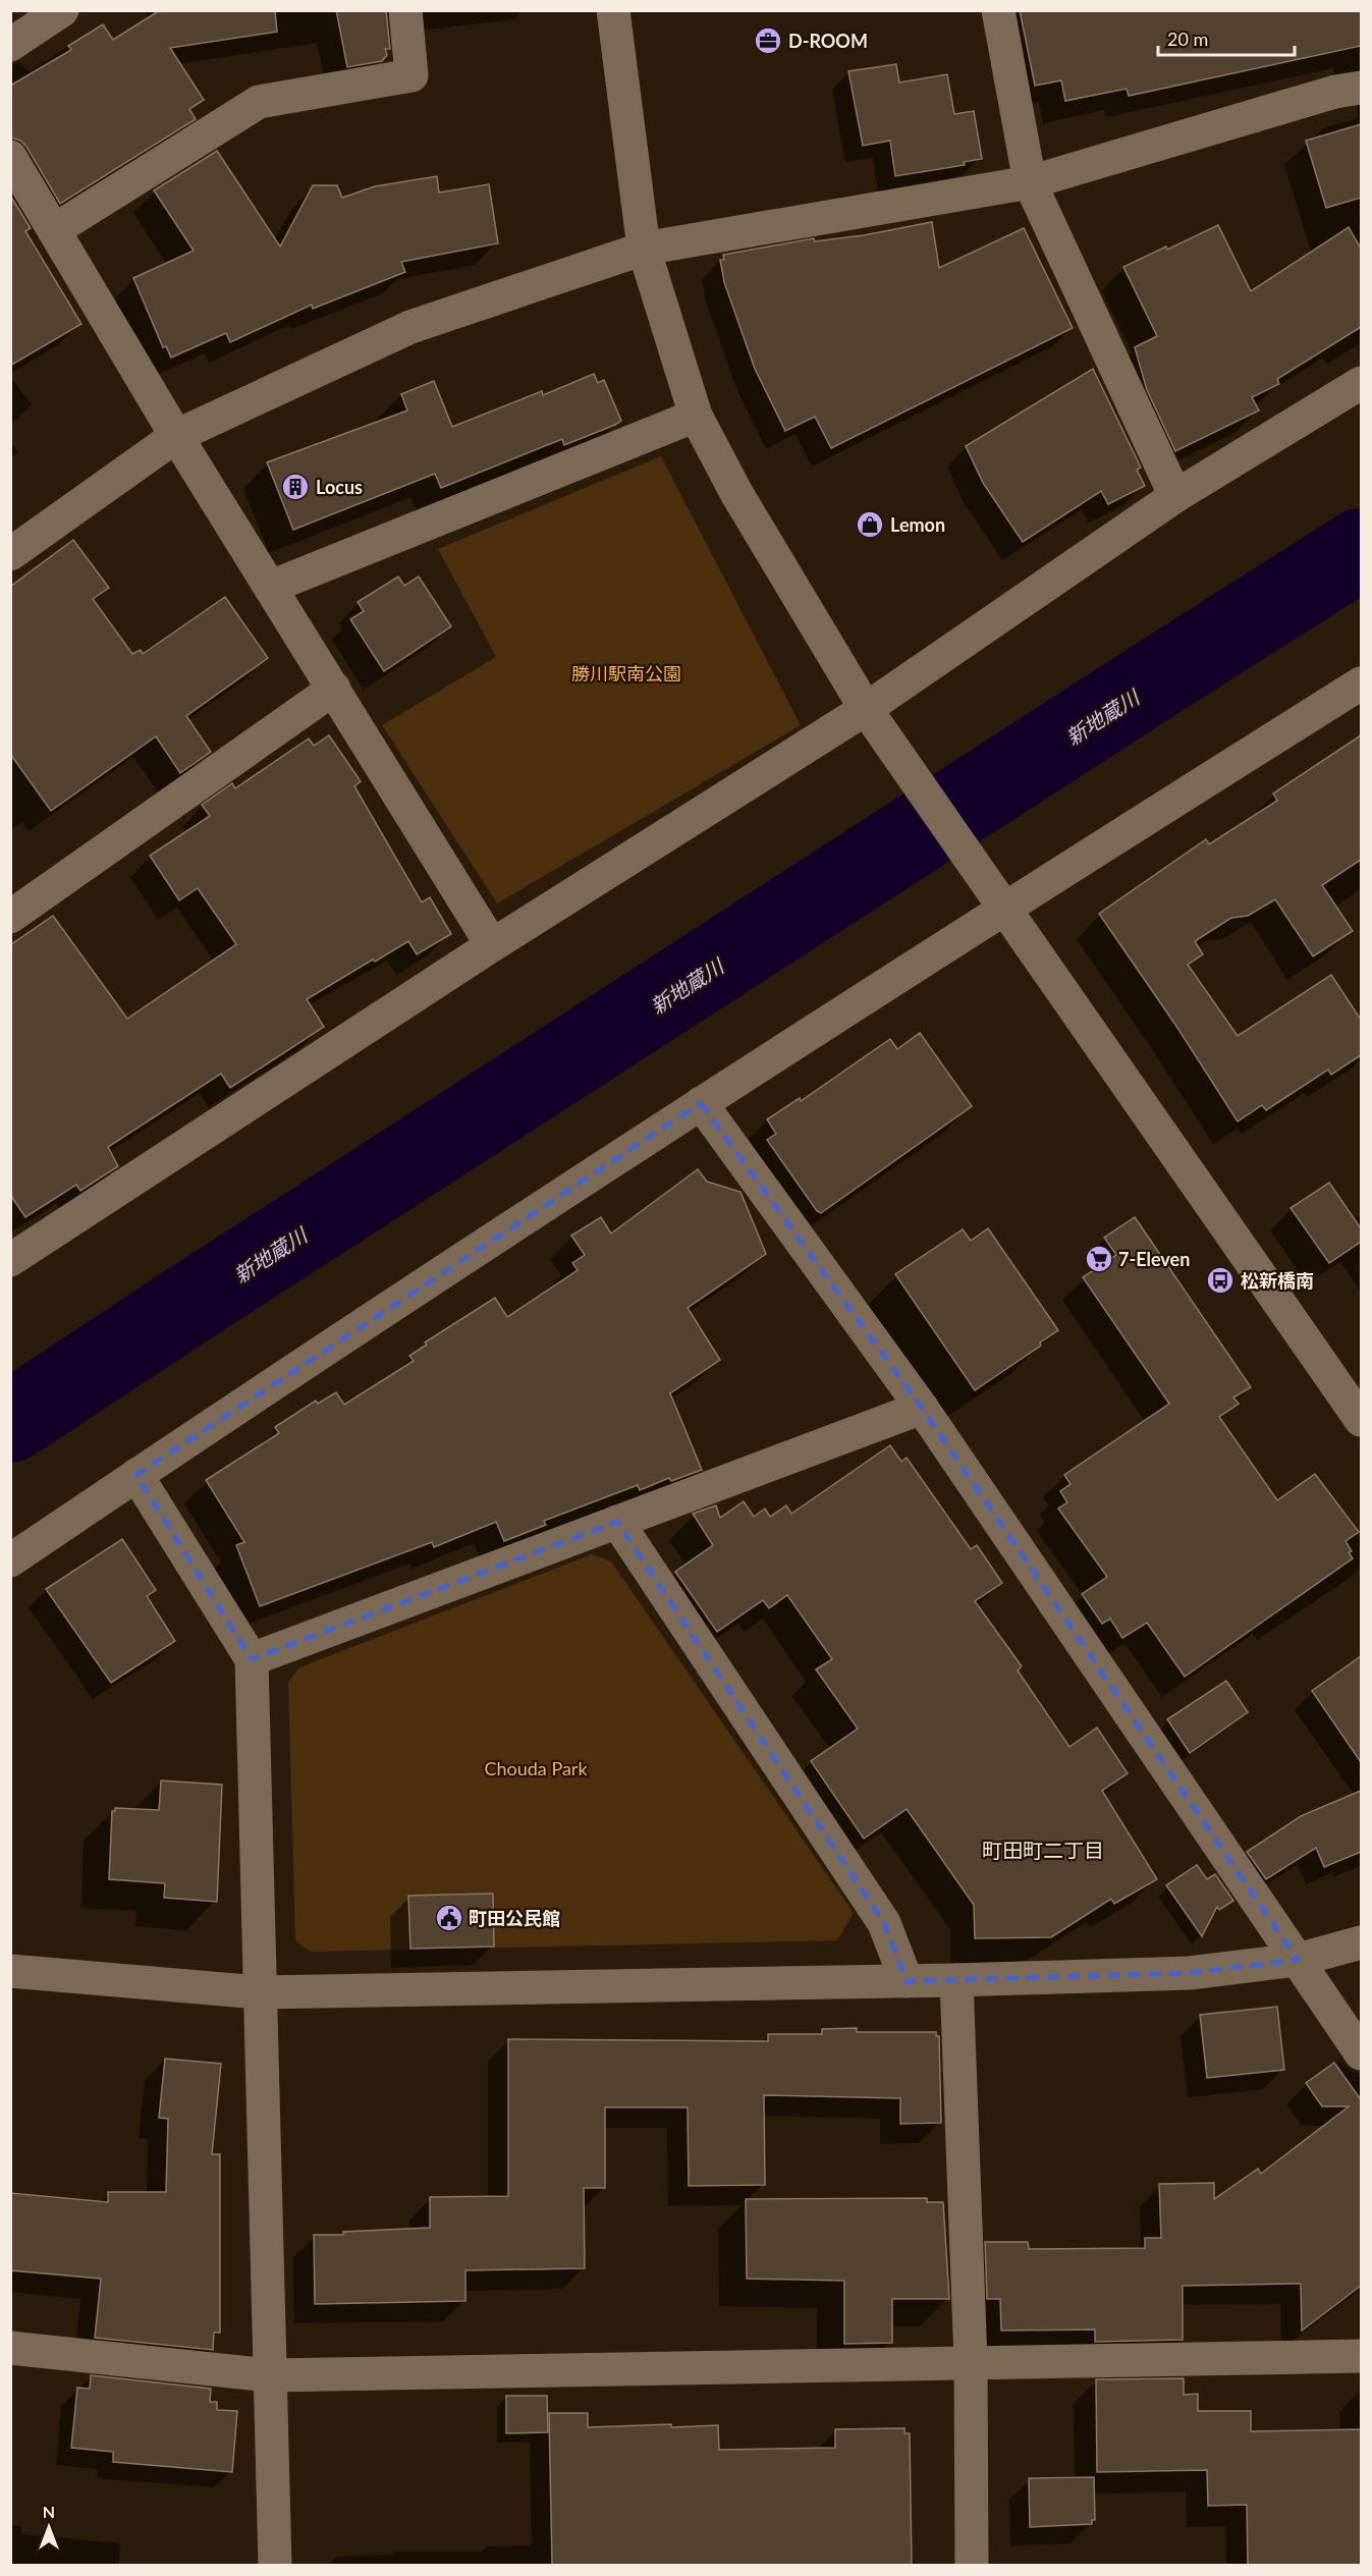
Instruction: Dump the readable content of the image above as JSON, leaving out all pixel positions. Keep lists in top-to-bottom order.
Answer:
{
  "districts": ["町田町二丁目"],
  "water": ["新地蔵川"],
  "parks": ["勝川駅南公園", "Chouda Park"],
  "places": {
    "office": ["D-ROOM"],
    "building": ["Locus"],
    "shop": ["Lemon"],
    "supermarket": ["7-Eleven"],
    "bus stop": ["松新橋南"],
    "public building": ["町田公民館"]
  },
  "scale_bar": "20 m",
  "north": "top"
}
